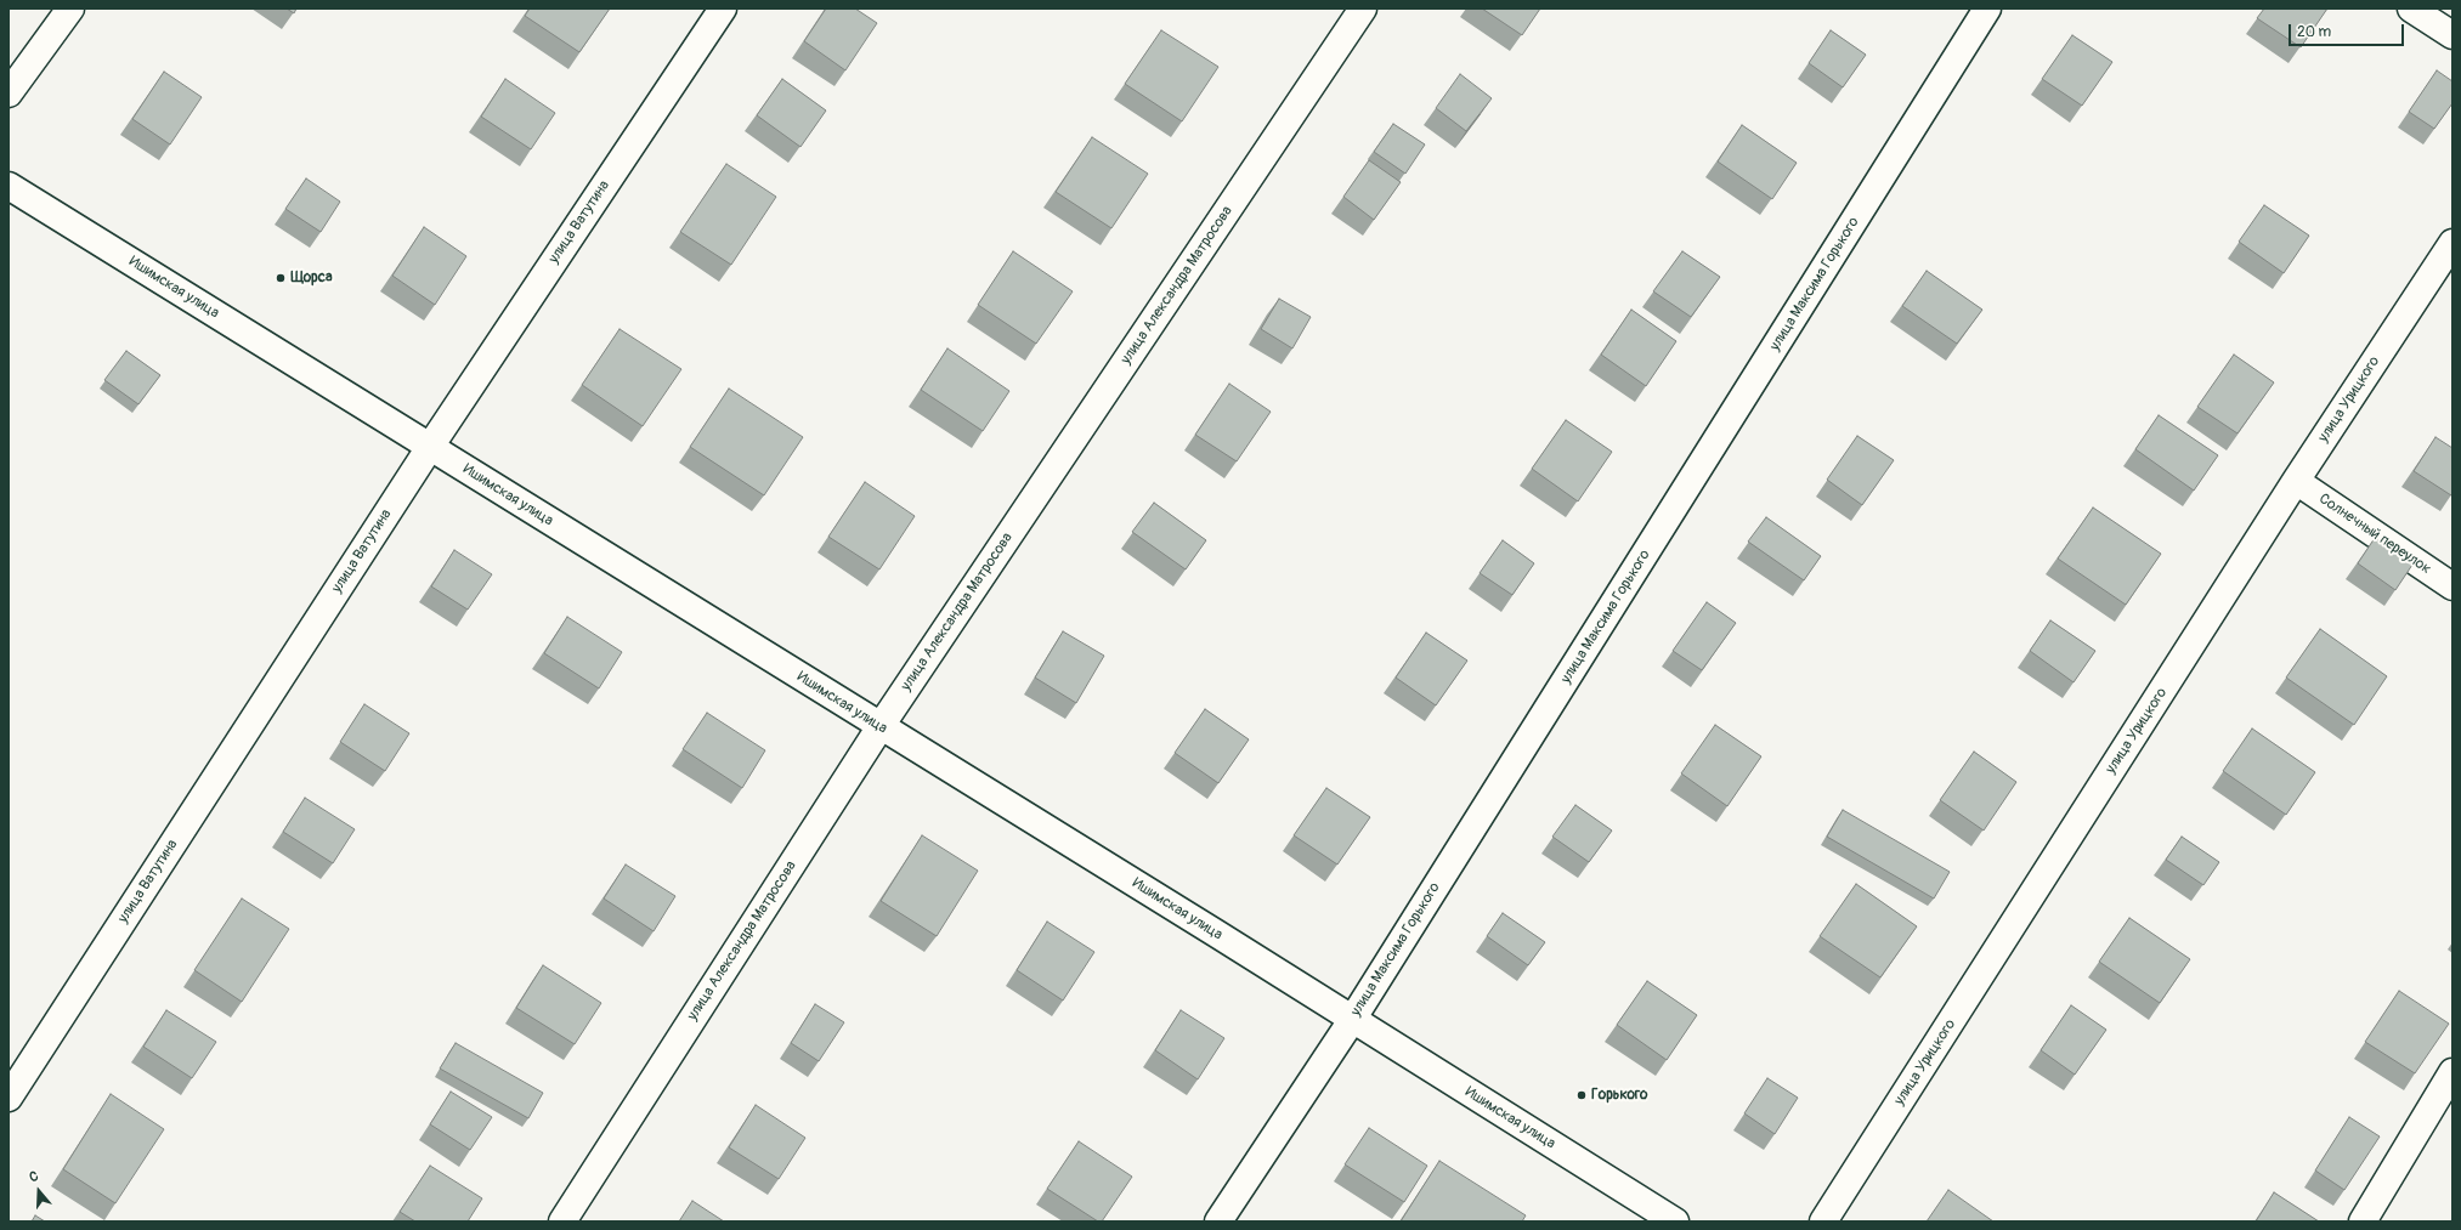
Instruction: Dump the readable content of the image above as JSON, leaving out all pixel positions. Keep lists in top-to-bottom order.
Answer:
{
  "streets": {
    "street": [
      "улица Ватутина",
      "улица Максима Горького",
      "улица Александра Матросова",
      "Ишимская улица",
      "улица Урицкого",
      "Солнечный переулок"
    ]
  },
  "crossings": [
    ["улица Ватутина", "Ишимская улица"],
    ["улица Максима Горького", "Ишимская улица"],
    ["улица Александра Матросова", "Ишимская улица"],
    ["улица Урицкого", "Солнечный переулок"]
  ],
  "places": ["Щорса", "Горького"],
  "scale_bar": "20 m",
  "north": "top"
}
